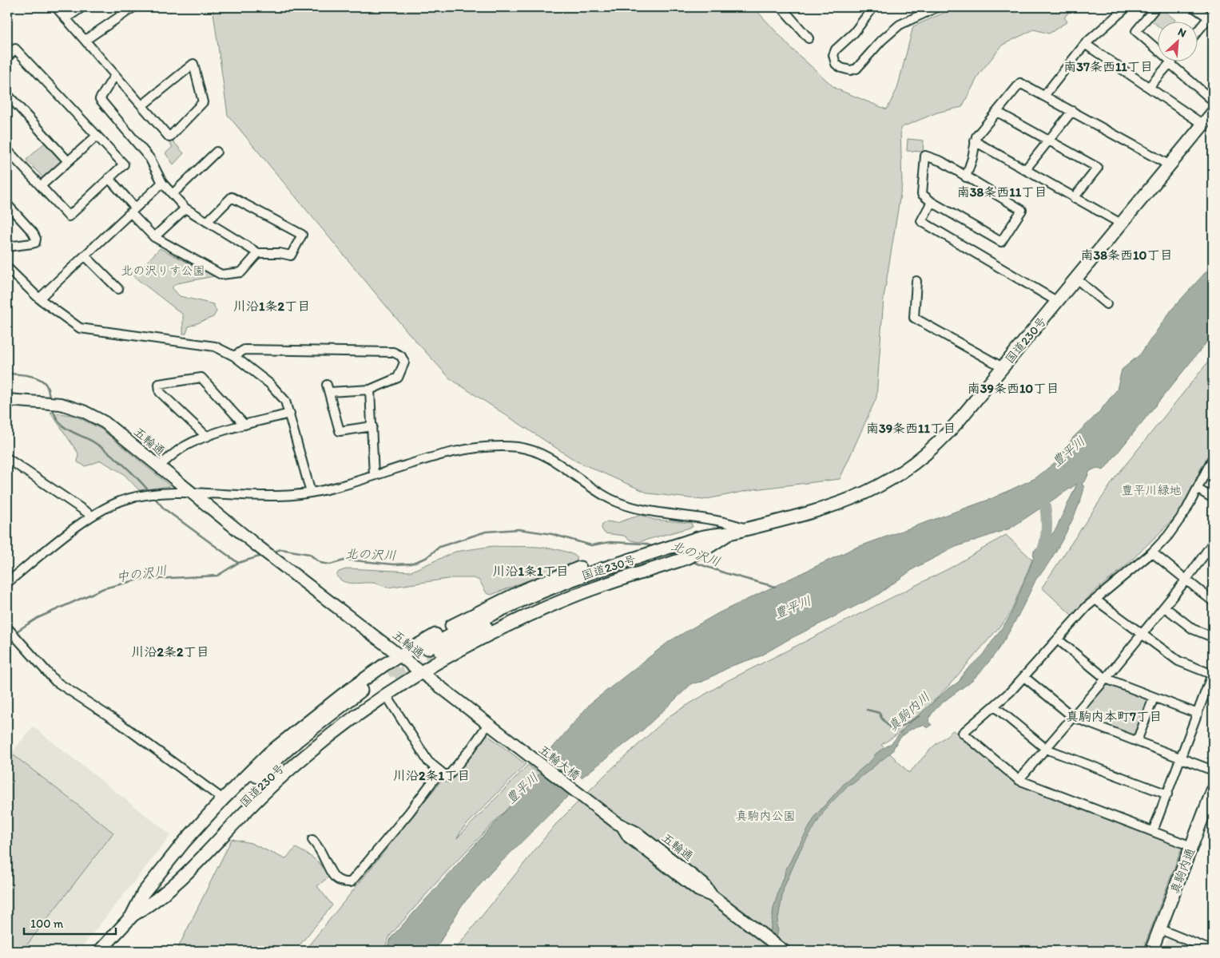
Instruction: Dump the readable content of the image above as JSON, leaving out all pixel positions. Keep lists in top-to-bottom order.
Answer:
{
  "streets": {
    "highway": ["国道230号", "真駒内通"],
    "main road": ["五輪通", "五輪大橋"]
  },
  "crossings": [
    ["五輪通", "五輪大橋"]
  ],
  "districts": [
    "南37条西11丁目",
    "南38条西11丁目",
    "南38条西10丁目",
    "川沿1条2丁目",
    "南39条西10丁目",
    "南39条西11丁目",
    "川沿1条1丁目",
    "川沿2条2丁目",
    "真駒内本町7丁目",
    "川沿2条1丁目"
  ],
  "water": [
    "豊平川",
    "北の沢川",
    "中の沢川",
    "真駒内川"
  ],
  "parks": ["北の沢りす公園", "豊平川緑地", "真駒内公園"],
  "scale_bar": "100 m",
  "north": "top right"
}
